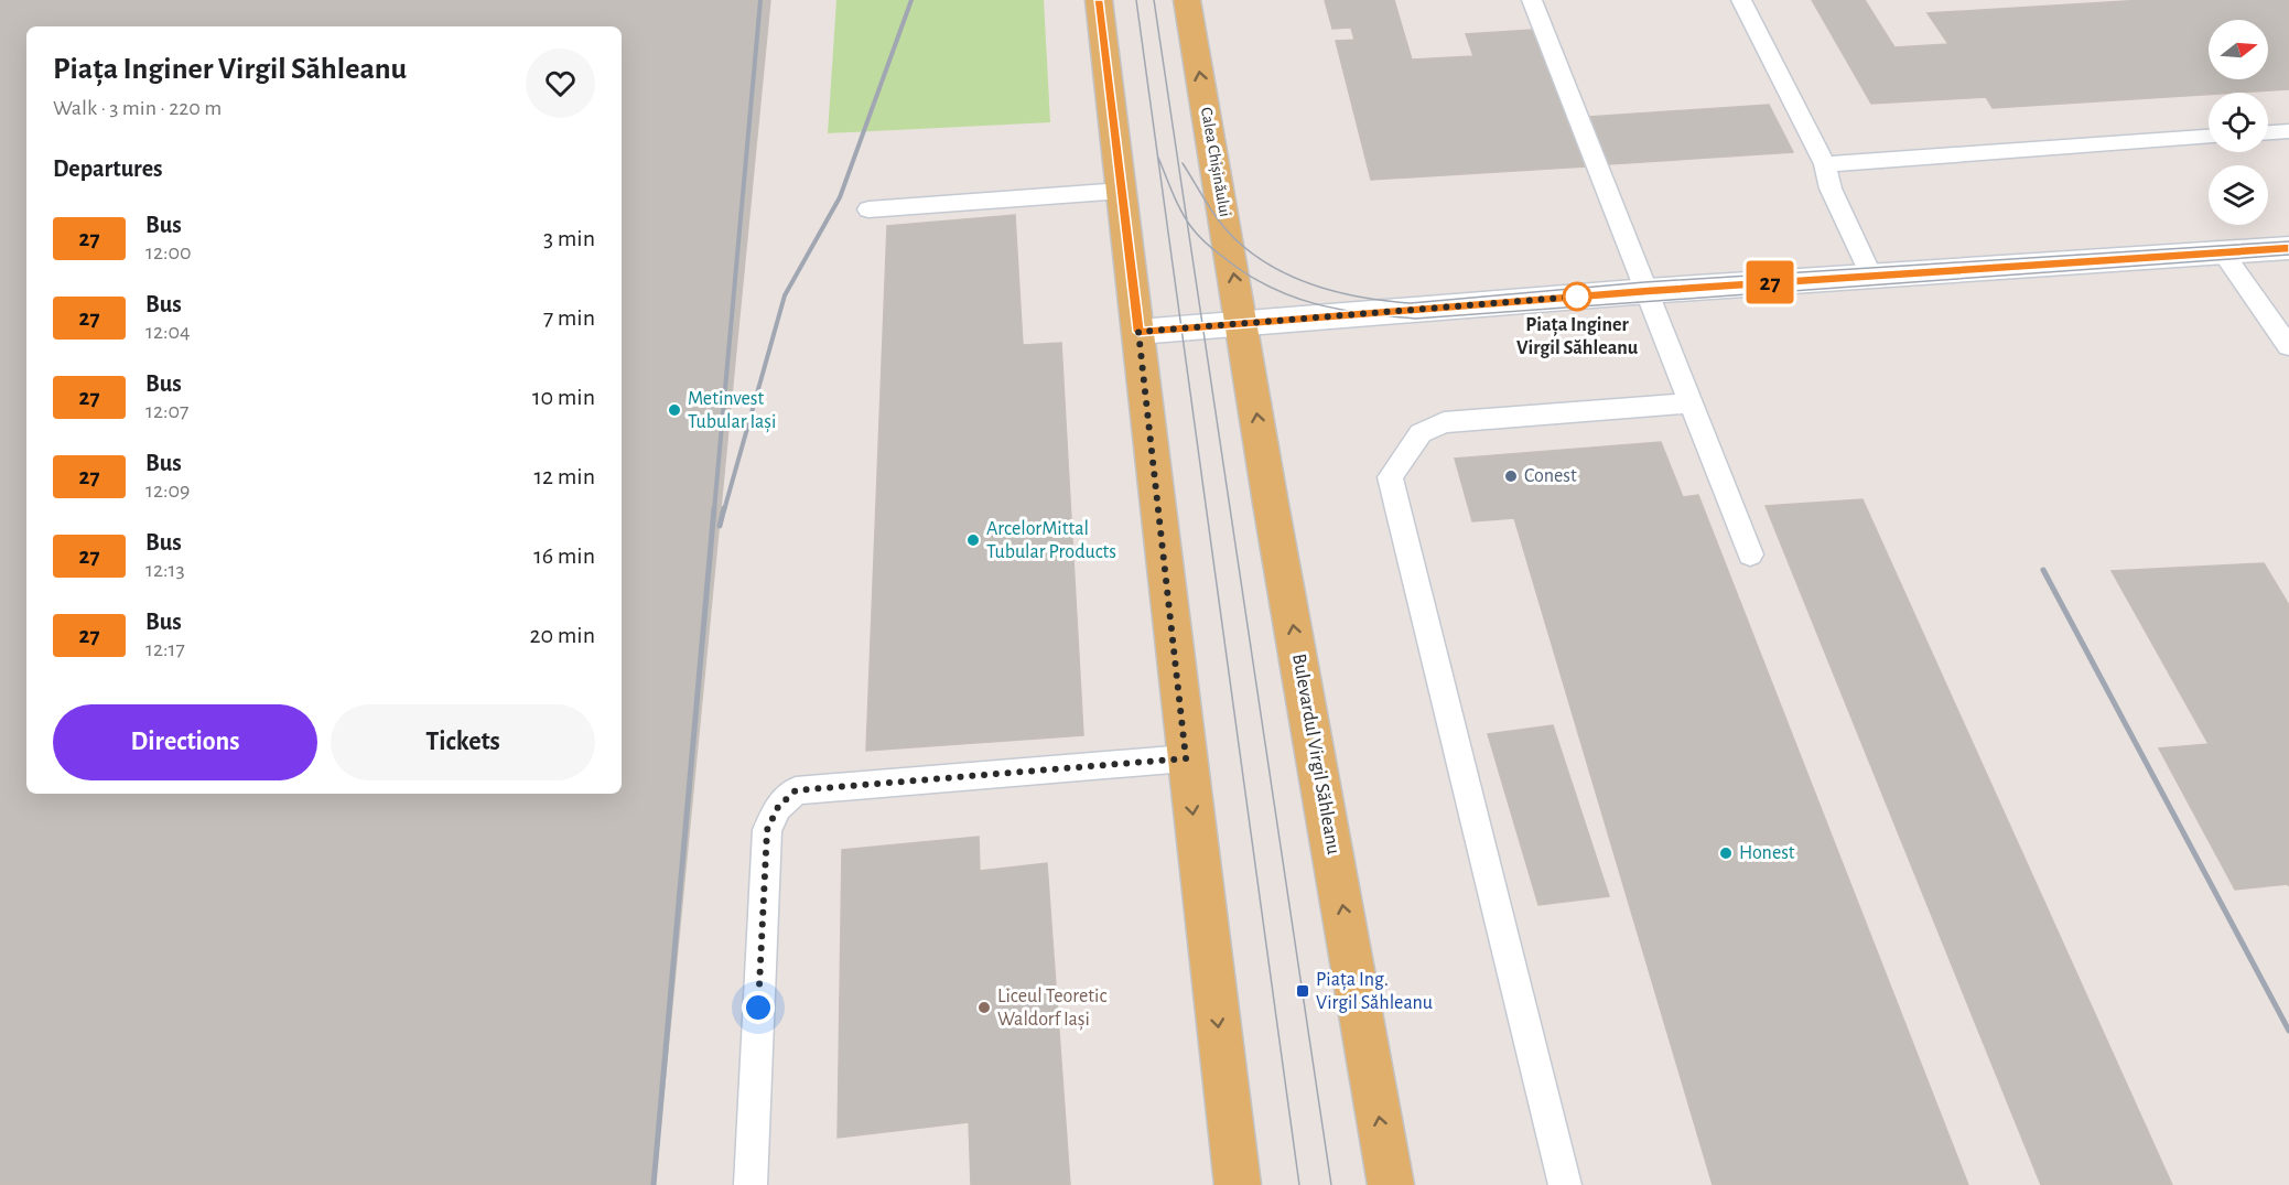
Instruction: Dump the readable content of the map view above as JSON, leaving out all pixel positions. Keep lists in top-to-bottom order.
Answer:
{
  "streets": {
    "main road": ["Calea Chișinăului", "Bulevardul Virgil Săhleanu"]
  },
  "crossings": [
    ["Calea Chișinăului", "Bulevardul Virgil Săhleanu"]
  ],
  "places": {
    "other": [
      "Piața Inginer Virgil Săhleanu",
      "Metinvest Tubular Iași",
      "Conest",
      "ArcelorMittal Tubular Products",
      "Honest",
      "Liceul Teoretic Waldorf Iași"
    ],
    "transit": ["Piața Ing. Virgil Săhleanu"]
  },
  "lines": ["bus line 27"],
  "north": "right",
  "page": {
    "on_map": "27",
    "heading": [
      ["Piața Inginer Virgil Săhleanu", "Walk · 3 min · 220 m"],
      "Departures"
    ],
    "list": [
      {
        "mark": "27",
        "name": "Bus",
        "note": "12:00",
        "value": "3 min"
      },
      {
        "mark": "27",
        "name": "Bus",
        "note": "12:04",
        "value": "7 min"
      },
      {
        "mark": "27",
        "name": "Bus",
        "note": "12:07",
        "value": "10 min"
      },
      {
        "mark": "27",
        "name": "Bus",
        "note": "12:09",
        "value": "12 min"
      },
      {
        "mark": "27",
        "name": "Bus",
        "note": "12:13",
        "value": "16 min"
      },
      {
        "mark": "27",
        "name": "Bus",
        "note": "12:17",
        "value": "20 min"
      }
    ],
    "buttons": ["Directions", "Tickets"]
  }
}
